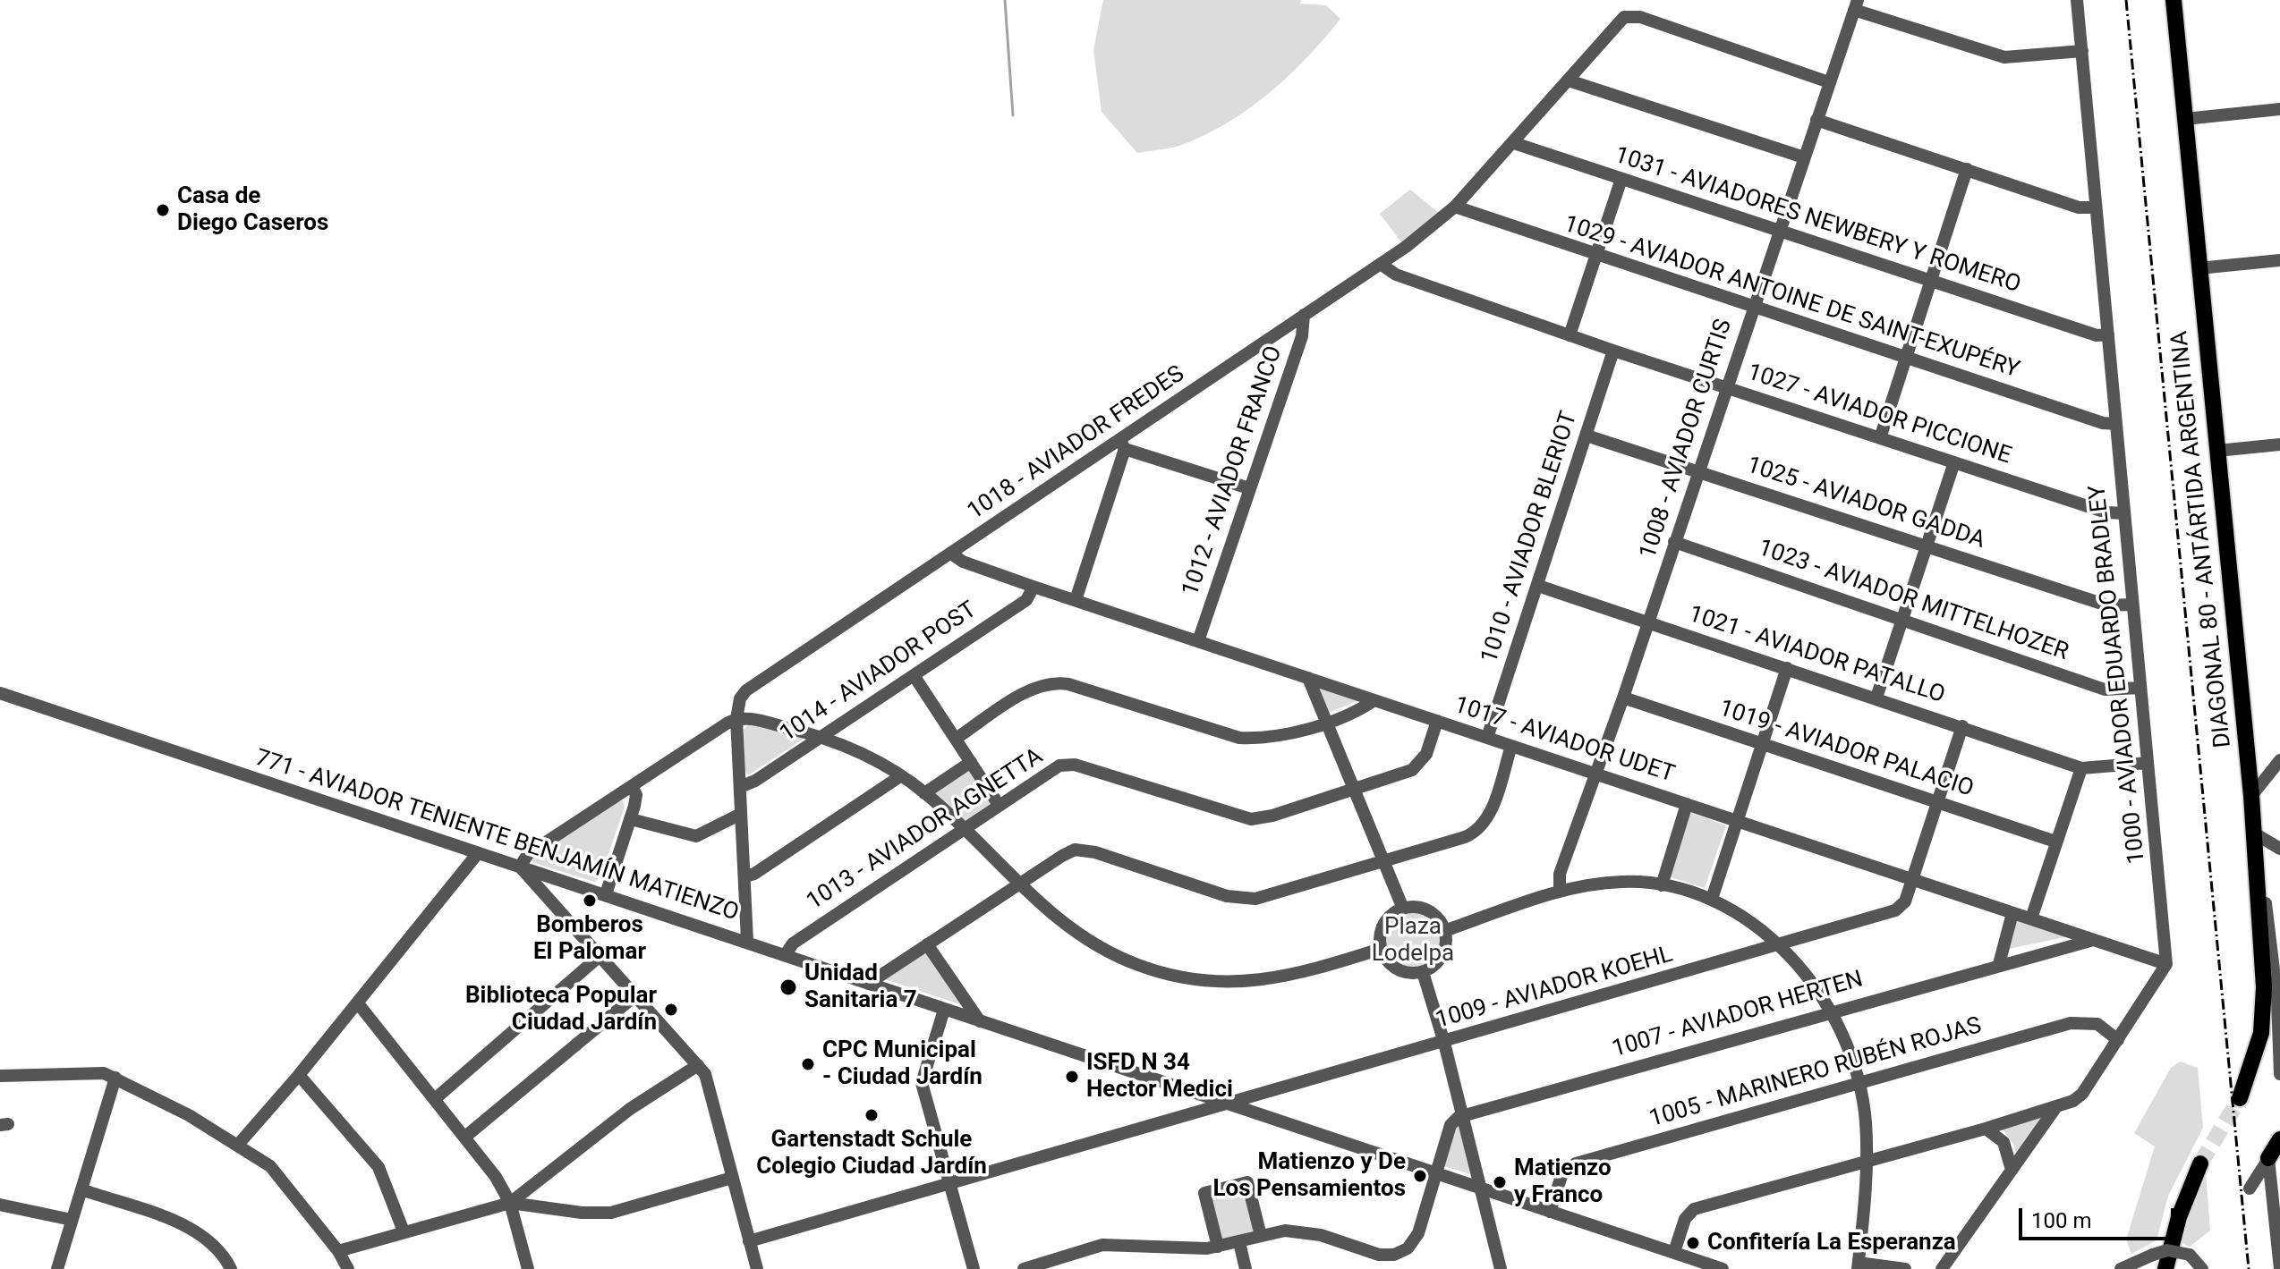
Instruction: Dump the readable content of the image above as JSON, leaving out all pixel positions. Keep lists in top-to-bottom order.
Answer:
{
  "streets": {
    "main road": ["DIAGONAL 80 - ANTÁRTIDA ARGENTINA"],
    "street": [
      "1031 - AVIADORES NEWBERY Y ROMERO",
      "1029 - AVIADOR ANTOINE DE SAINT-EXUPÉRY",
      "1027 - AVIADOR PICCIONE",
      "1008 - AVIADOR CURTIS",
      "1018 - AVIADOR FREDES",
      "1012 - AVIADOR FRANCO",
      "1025 - AVIADOR GADDA",
      "1010 - AVIADOR BLERIOT",
      "1023 - AVIADOR MITTELHOZER",
      "1021 - AVIADOR PATALLO",
      "1014 - AVIADOR POST",
      "1000 - AVIADOR EDUARDO BRADLEY",
      "1017 - AVIADOR UDET",
      "1019 - AVIADOR PALACIO",
      "1013 - AVIADOR AGNETTA",
      "771 - AVIADOR TENIENTE BENJAMÍN MATIENZO",
      "1009 - AVIADOR KOEHL",
      "1007 - AVIADOR HERTEN",
      "1005 - MARINERO RUBÉN ROJAS"
    ]
  },
  "crossings": [
    ["1031 - AVIADORES NEWBERY Y ROMERO", "1008 - AVIADOR CURTIS"],
    ["1031 - AVIADORES NEWBERY Y ROMERO", "1018 - AVIADOR FREDES"],
    ["1031 - AVIADORES NEWBERY Y ROMERO", "1000 - AVIADOR EDUARDO BRADLEY"],
    ["1029 - AVIADOR ANTOINE DE SAINT-EXUPÉRY", "1008 - AVIADOR CURTIS"],
    ["1029 - AVIADOR ANTOINE DE SAINT-EXUPÉRY", "1018 - AVIADOR FREDES"],
    ["1029 - AVIADOR ANTOINE DE SAINT-EXUPÉRY", "1000 - AVIADOR EDUARDO BRADLEY"],
    ["1027 - AVIADOR PICCIONE", "1008 - AVIADOR CURTIS"],
    ["1027 - AVIADOR PICCIONE", "1018 - AVIADOR FREDES"],
    ["1027 - AVIADOR PICCIONE", "1010 - AVIADOR BLERIOT"],
    ["1027 - AVIADOR PICCIONE", "1000 - AVIADOR EDUARDO BRADLEY"],
    ["1008 - AVIADOR CURTIS", "1018 - AVIADOR FREDES"],
    ["1008 - AVIADOR CURTIS", "1025 - AVIADOR GADDA"],
    ["1008 - AVIADOR CURTIS", "1023 - AVIADOR MITTELHOZER"],
    ["1008 - AVIADOR CURTIS", "1021 - AVIADOR PATALLO"],
    ["1008 - AVIADOR CURTIS", "1017 - AVIADOR UDET"],
    ["1008 - AVIADOR CURTIS", "1019 - AVIADOR PALACIO"],
    ["1018 - AVIADOR FREDES", "1012 - AVIADOR FRANCO"],
    ["1018 - AVIADOR FREDES", "1017 - AVIADOR UDET"],
    ["1012 - AVIADOR FRANCO", "1017 - AVIADOR UDET"],
    ["1025 - AVIADOR GADDA", "1010 - AVIADOR BLERIOT"],
    ["1025 - AVIADOR GADDA", "1000 - AVIADOR EDUARDO BRADLEY"],
    ["1010 - AVIADOR BLERIOT", "1021 - AVIADOR PATALLO"],
    ["1010 - AVIADOR BLERIOT", "1017 - AVIADOR UDET"],
    ["1023 - AVIADOR MITTELHOZER", "1000 - AVIADOR EDUARDO BRADLEY"],
    ["1014 - AVIADOR POST", "1017 - AVIADOR UDET"],
    ["1000 - AVIADOR EDUARDO BRADLEY", "1017 - AVIADOR UDET"],
    ["1017 - AVIADOR UDET", "1013 - AVIADOR AGNETTA"],
    ["1017 - AVIADOR UDET", "1009 - AVIADOR KOEHL"],
    ["1017 - AVIADOR UDET", "1007 - AVIADOR HERTEN"],
    ["1013 - AVIADOR AGNETTA", "771 - AVIADOR TENIENTE BENJAMÍN MATIENZO"],
    ["771 - AVIADOR TENIENTE BENJAMÍN MATIENZO", "1009 - AVIADOR KOEHL"],
    ["771 - AVIADOR TENIENTE BENJAMÍN MATIENZO", "1005 - MARINERO RUBÉN ROJAS"]
  ],
  "parks": ["Plaza Lodelpa"],
  "places": [
    "Casa de Diego Caseros",
    "Bomberos El Palomar",
    "Unidad Sanitaria 7",
    "Biblioteca Popular Ciudad Jardín",
    "CPC Municipal - Ciudad Jardín",
    "ISFD N 34 Hector Medici",
    "Gartenstadt Schule Colegio Ciudad Jardín",
    "Matienzo y De Los Pensamientos",
    "Matienzo y Franco",
    "Confitería La Esperanza"
  ],
  "scale_bar": "100 m"
}
